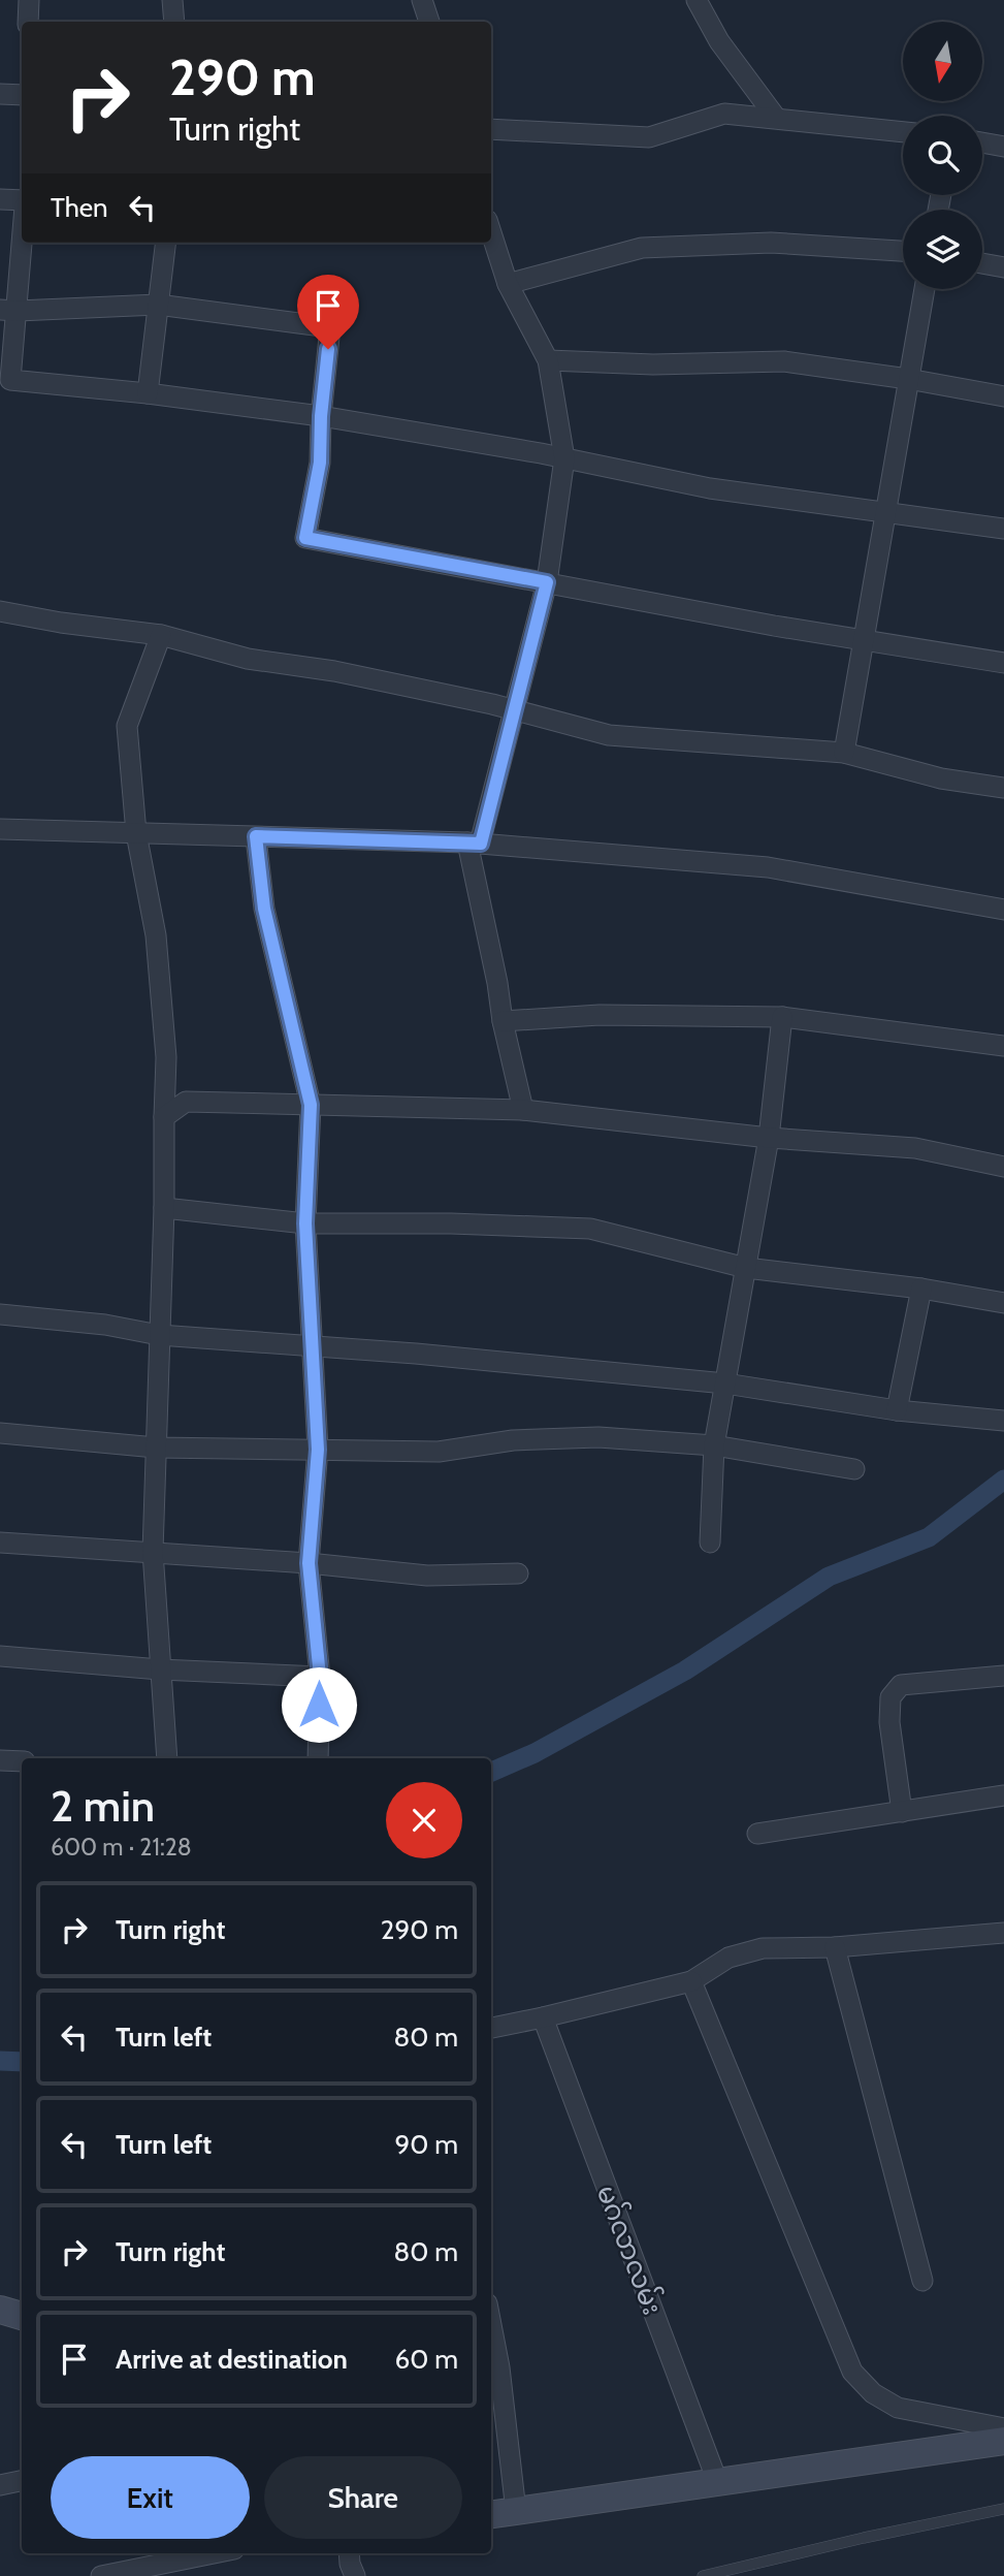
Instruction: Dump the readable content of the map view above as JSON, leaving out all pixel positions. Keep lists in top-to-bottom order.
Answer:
{
  "streets": {
    "street": ["မဂ်လာလမ်း"]
  },
  "north": "bottom",
  "page": {
    "turn": ["290 m", "Turn right"],
    "then": "Then",
    "heading": ["2 min", "600 m · 21:28"],
    "list": [
      {
        "name": "Turn right",
        "value": "290 m"
      },
      {
        "name": "Turn left",
        "value": "80 m"
      },
      {
        "name": "Turn left",
        "value": "90 m"
      },
      {
        "name": "Turn right",
        "value": "80 m"
      },
      {
        "name": "Arrive at destination",
        "value": "60 m"
      }
    ],
    "buttons": ["Exit", "Share"]
  }
}
